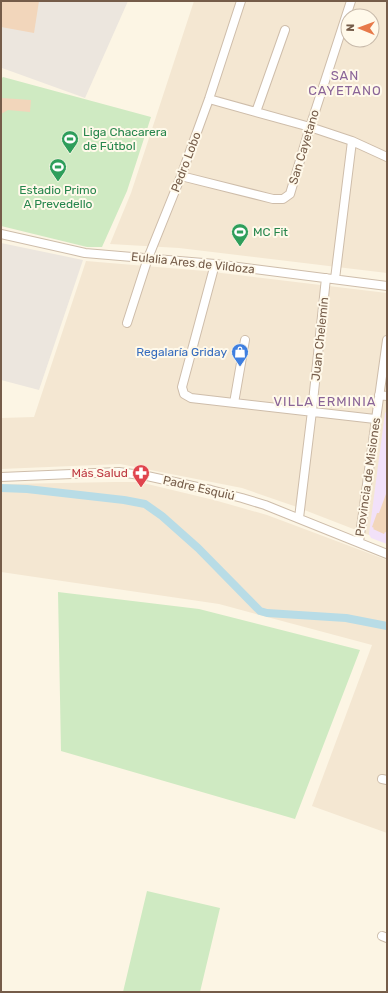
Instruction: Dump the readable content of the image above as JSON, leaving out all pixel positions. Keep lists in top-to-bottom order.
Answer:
{
  "streets": {
    "street": [
      "San Cayetano",
      "Pedro Lobo",
      "Eulalia Ares de Vildoza",
      "Juan Chelemín",
      "Provincia de Misiones",
      "Padre Esquiú"
    ]
  },
  "crossings": [
    ["San Cayetano", "Pedro Lobo"],
    ["Pedro Lobo", "Eulalia Ares de Vildoza"],
    ["Eulalia Ares de Vildoza", "Juan Chelemín"],
    ["Juan Chelemín", "Padre Esquiú"],
    ["Provincia de Misiones", "Padre Esquiú"]
  ],
  "districts": ["SAN CAYETANO", "VILLA ERMINIA"],
  "places": {
    "sports": ["Liga Chacarera de Fútbol", "Estadio Primo A Prevedello", "MC Fit"],
    "shop": ["Regalaría Griday"],
    "pharmacy": ["Más Salud"]
  },
  "north": "left"
}
